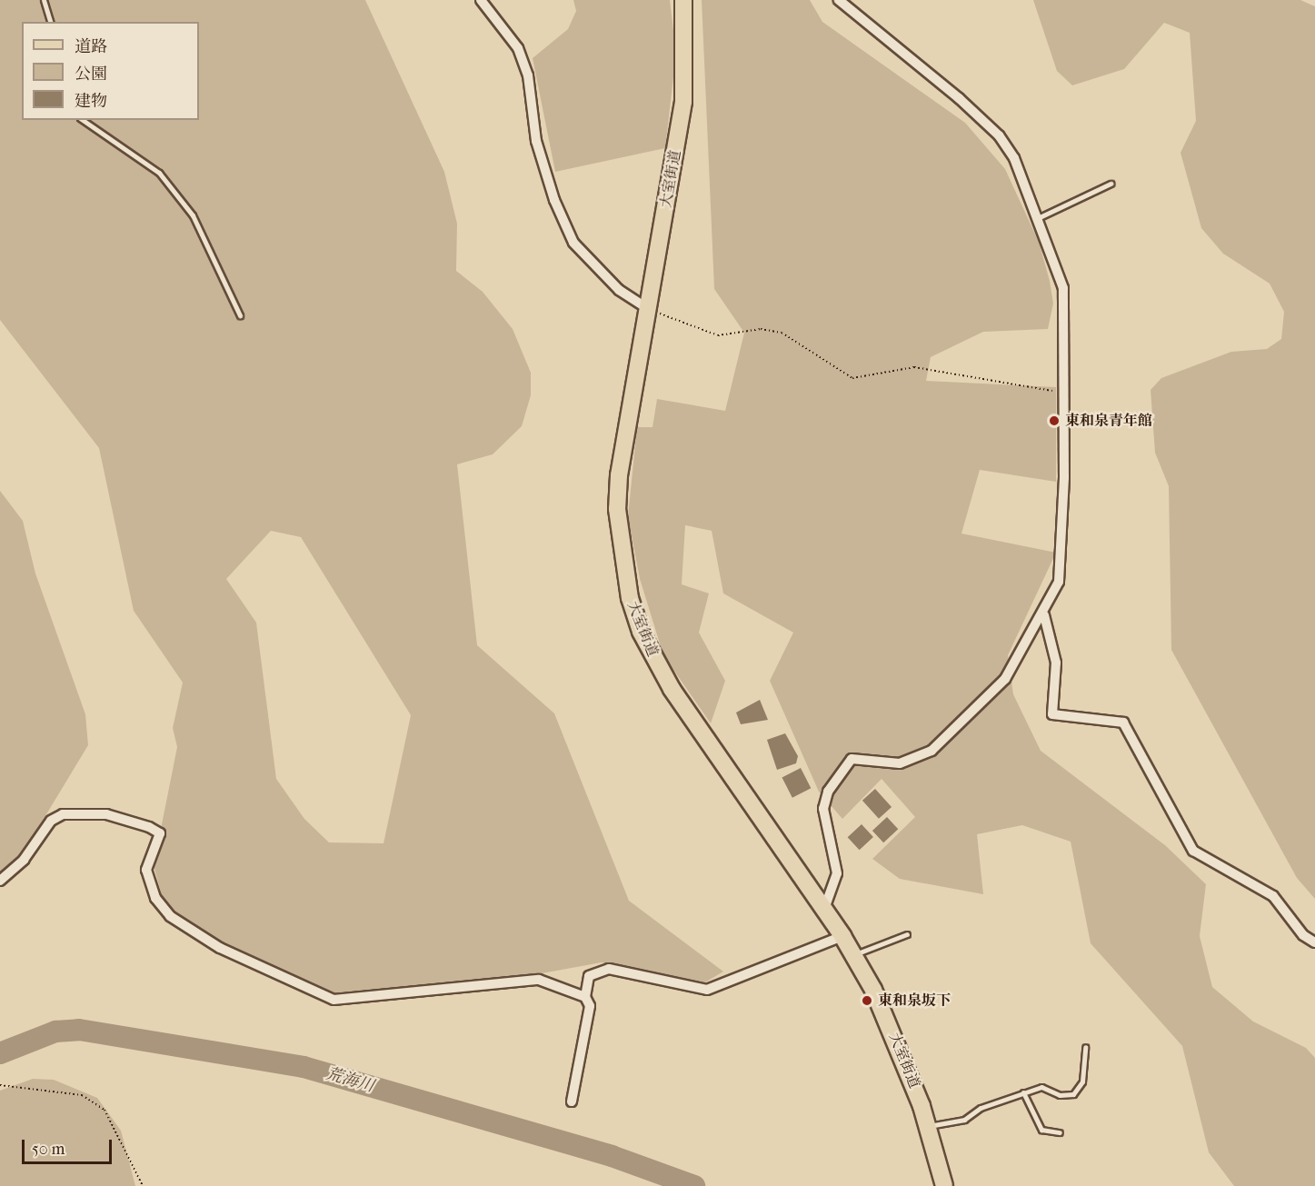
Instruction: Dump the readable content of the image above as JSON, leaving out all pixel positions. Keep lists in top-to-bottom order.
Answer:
{
  "streets": {
    "main road": ["大室街道"]
  },
  "water": ["荒海川"],
  "places": ["東和泉青年館", "東和泉坂下"],
  "legend": ["道路", "公園", "建物"],
  "scale_bar": "50 m"
}
